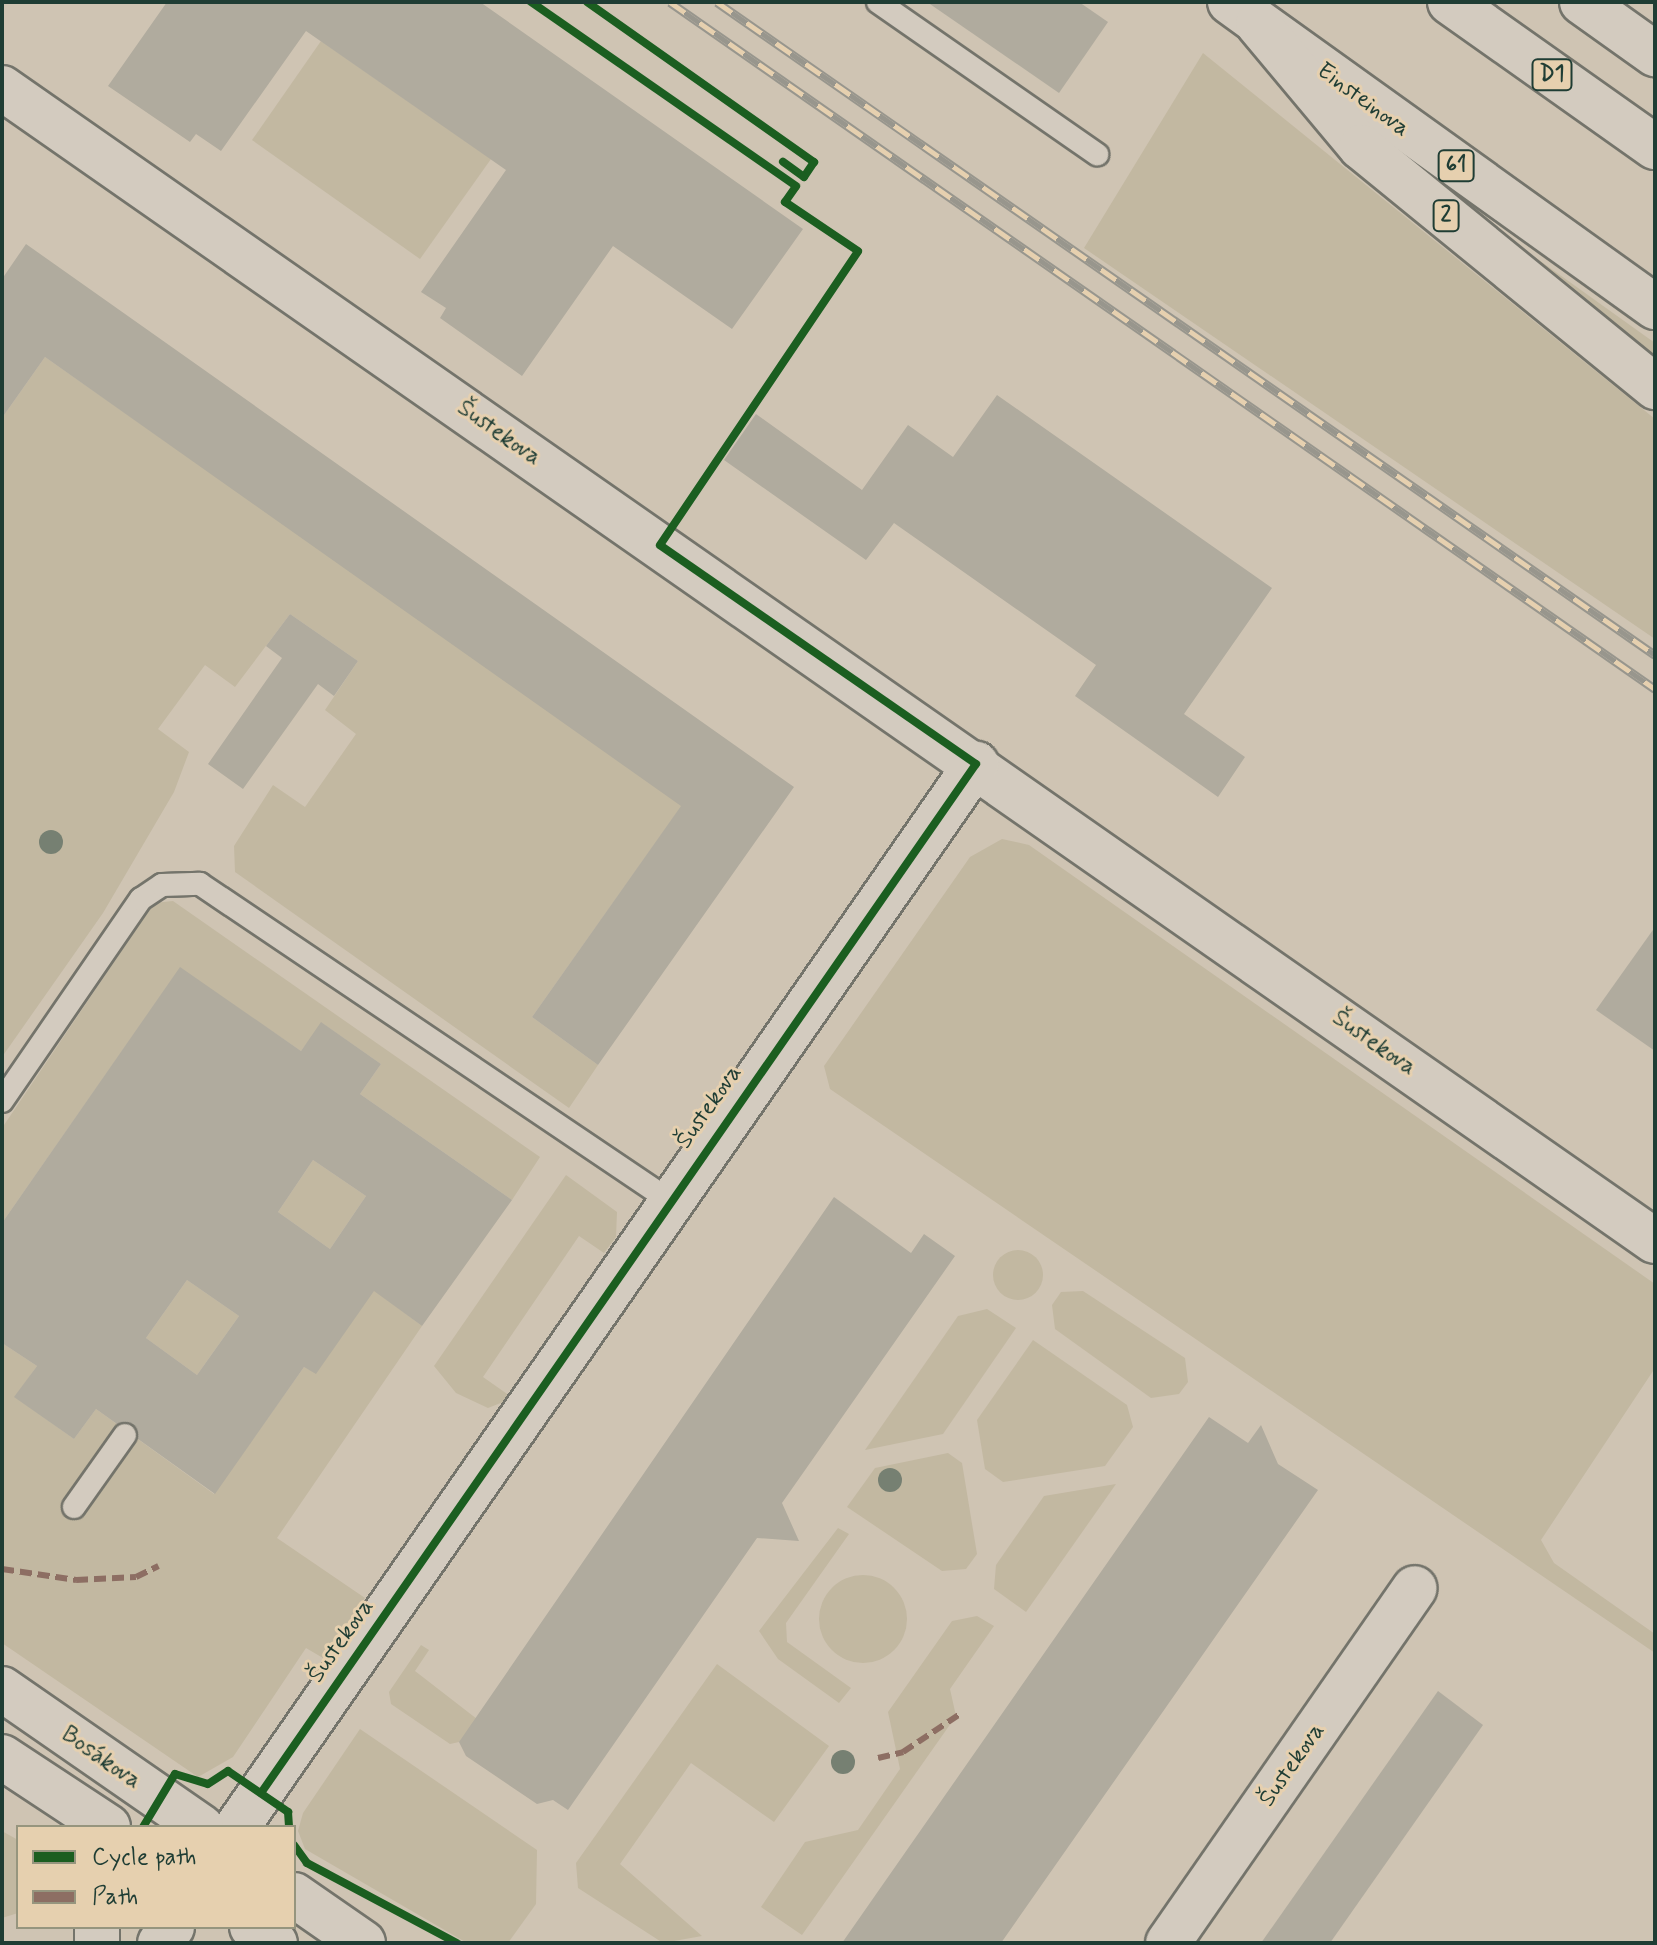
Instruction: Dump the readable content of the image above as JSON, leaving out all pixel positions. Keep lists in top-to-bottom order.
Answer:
{
  "streets": {
    "main road": [
      "D1",
      "Einsteinova",
      "61",
      "2",
      "Šustekova",
      "Bosákova"
    ]
  },
  "crossings": [
    ["Einsteinova", "2"]
  ],
  "legend": ["Cycle path", "Path"]
}
